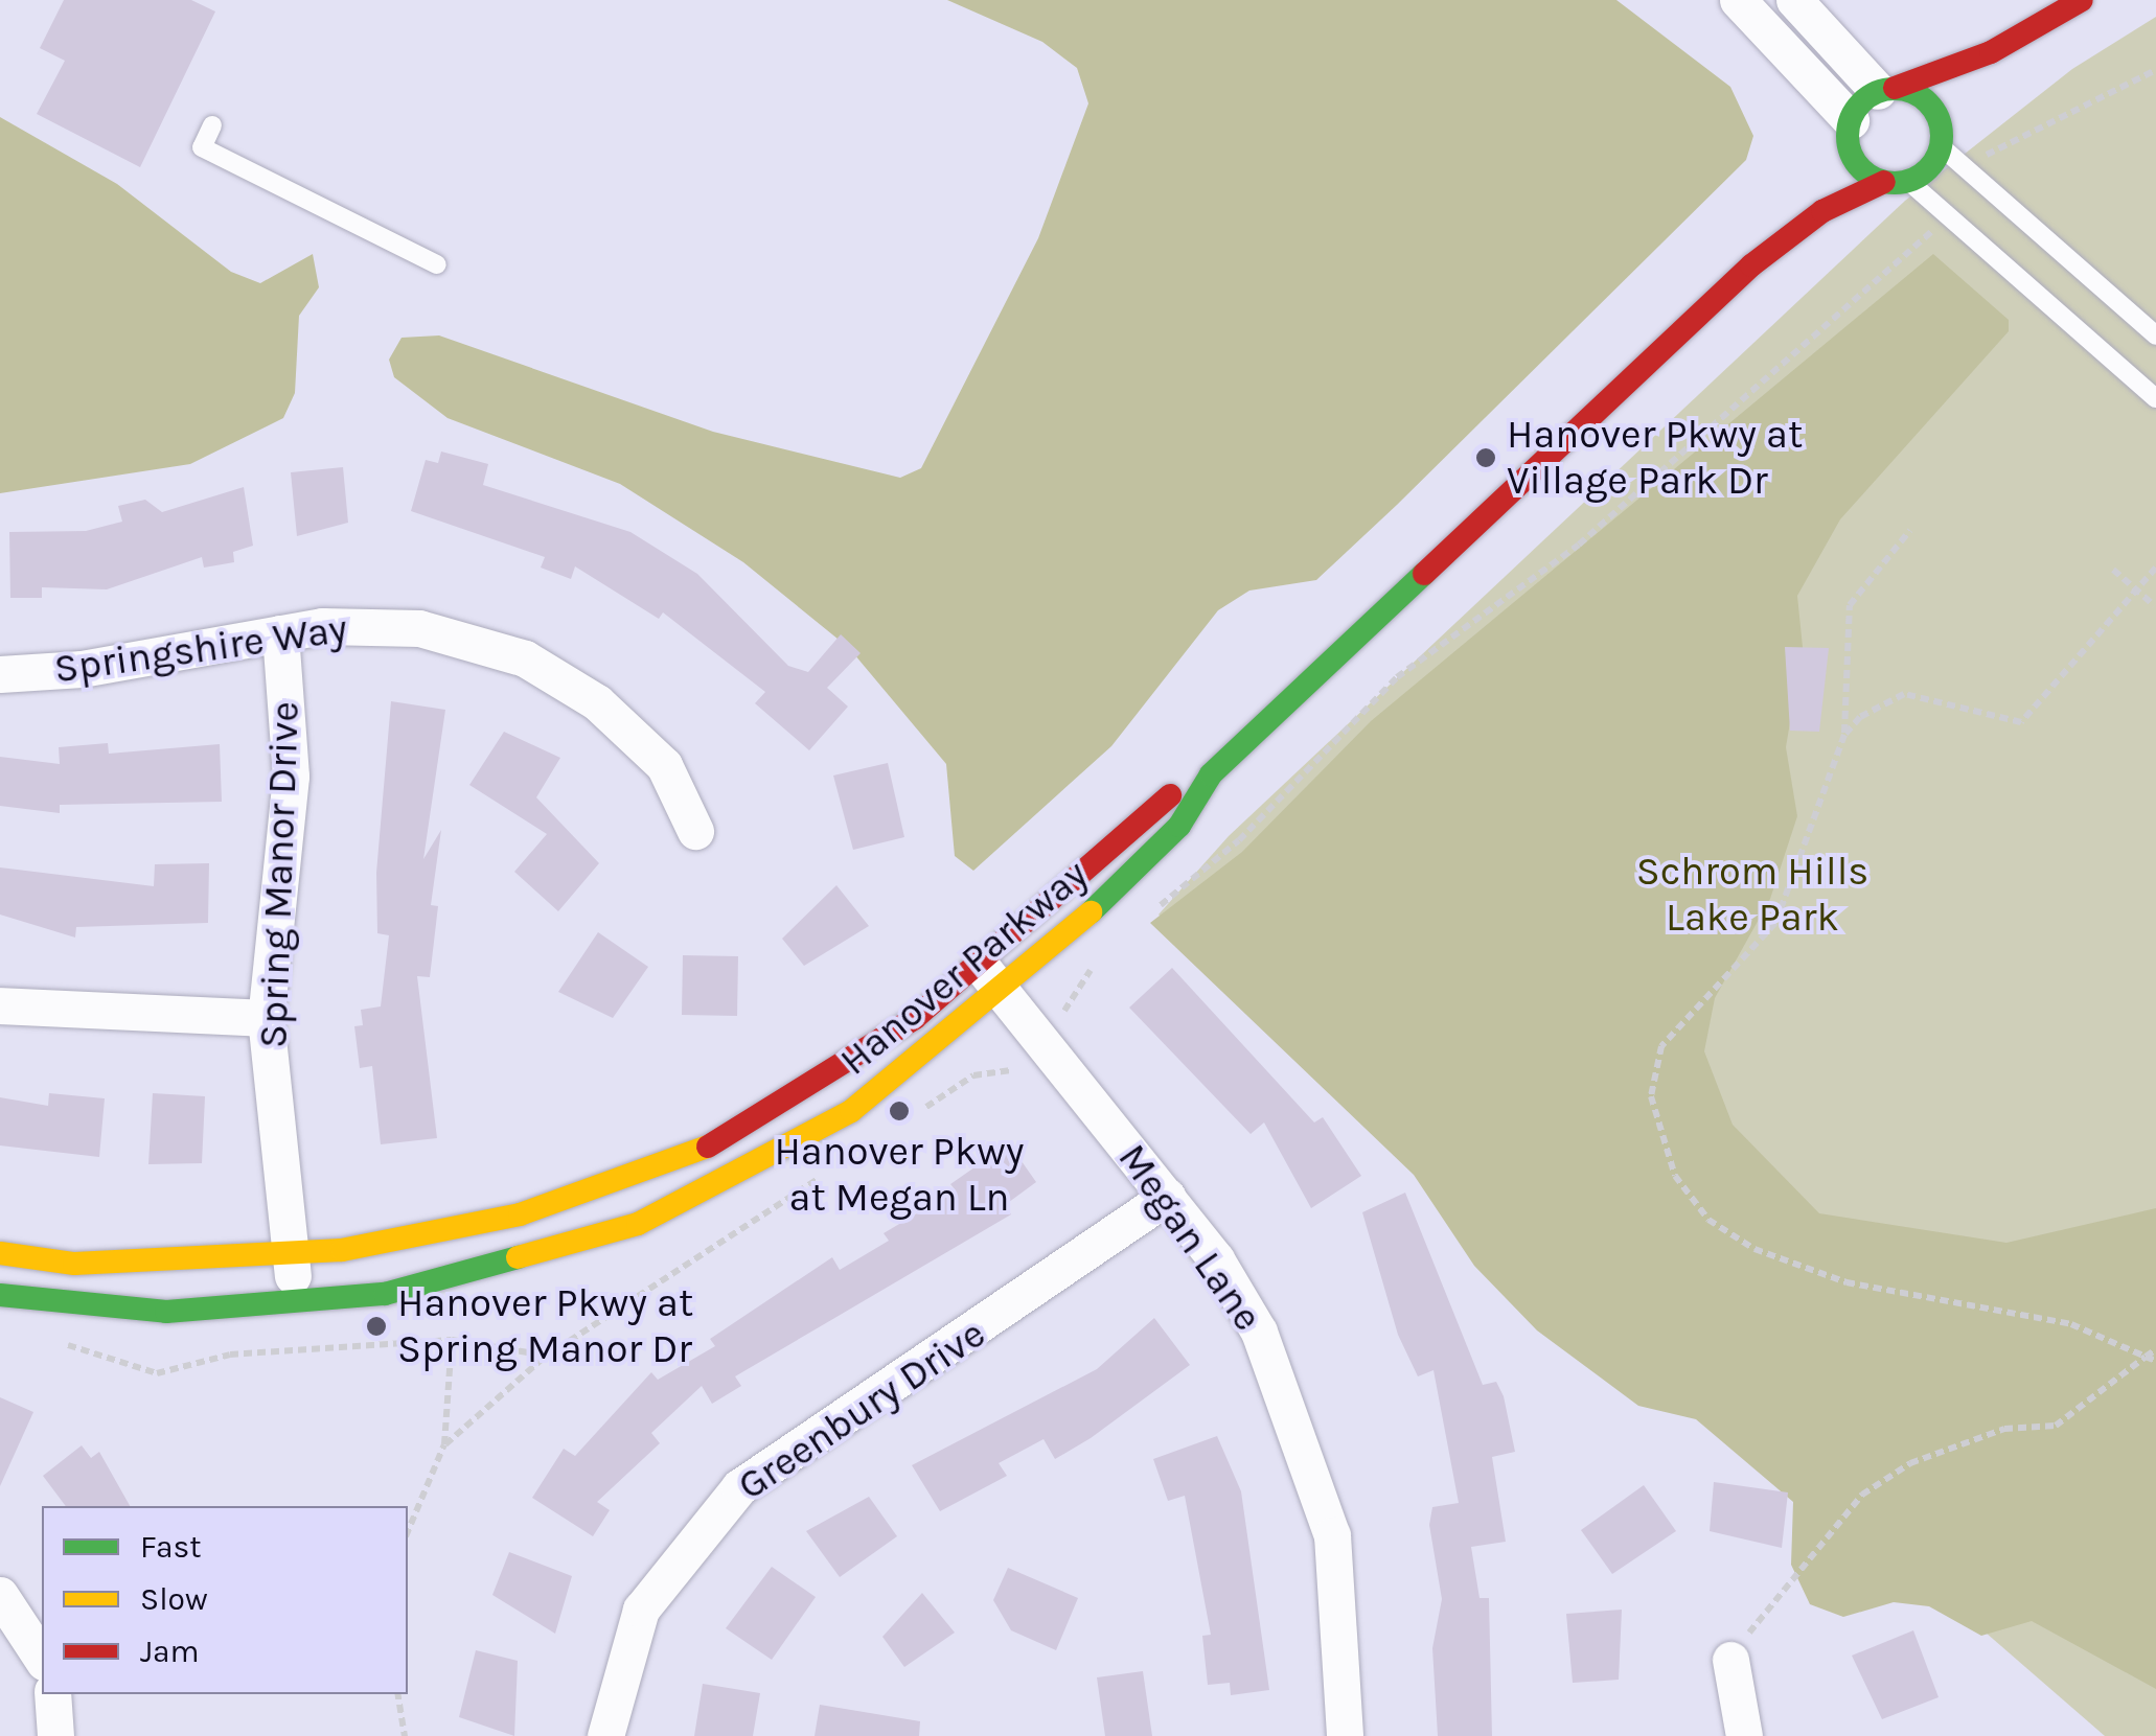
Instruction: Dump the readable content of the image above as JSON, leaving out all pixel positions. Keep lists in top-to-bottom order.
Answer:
{
  "streets": {
    "street": [
      "Springshire Way",
      "Spring Manor Drive",
      "Hanover Parkway",
      "Megan Lane",
      "Greenbury Drive"
    ]
  },
  "crossings": [
    ["Springshire Way", "Spring Manor Drive"],
    ["Spring Manor Drive", "Hanover Parkway"],
    ["Hanover Parkway", "Megan Lane"],
    ["Megan Lane", "Greenbury Drive"]
  ],
  "parks": ["Schrom Hills Lake Park"],
  "places": ["Hanover Pkwy at Village Park Dr", "Hanover Pkwy at Megan Ln", "Hanover Pkwy at Spring Manor Dr"],
  "legend": ["Fast", "Slow", "Jam"]
}
